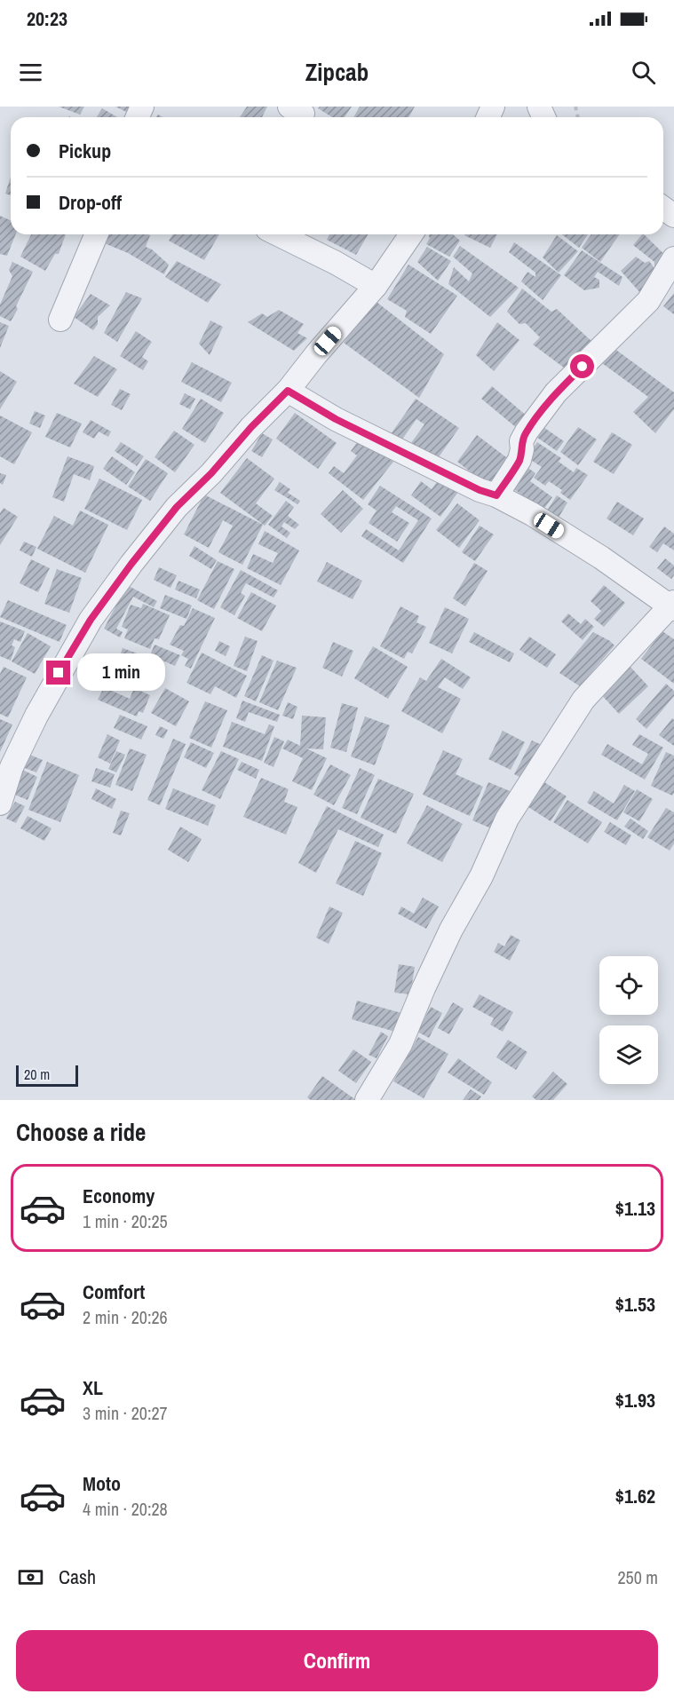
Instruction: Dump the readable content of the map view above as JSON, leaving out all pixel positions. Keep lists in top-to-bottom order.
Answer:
{
  "scale_bar": "20 m",
  "page": {
    "status": "20:23",
    "header": "Zipcab",
    "banner": ["Pickup", "Drop-off"],
    "bubble": "1 min",
    "scale": "20 m",
    "heading": "Choose a ride",
    "list": [
      {
        "name": "Economy",
        "note": "1 min · 20:25",
        "value": "$1.13"
      },
      {
        "name": "Comfort",
        "note": "2 min · 20:26",
        "value": "$1.53"
      },
      {
        "name": "XL",
        "note": "3 min · 20:27",
        "value": "$1.93"
      },
      {
        "name": "Moto",
        "note": "4 min · 20:28",
        "value": "$1.62"
      }
    ],
    "pay": ["Cash", "250 m"],
    "buttons": "Confirm"
  }
}
